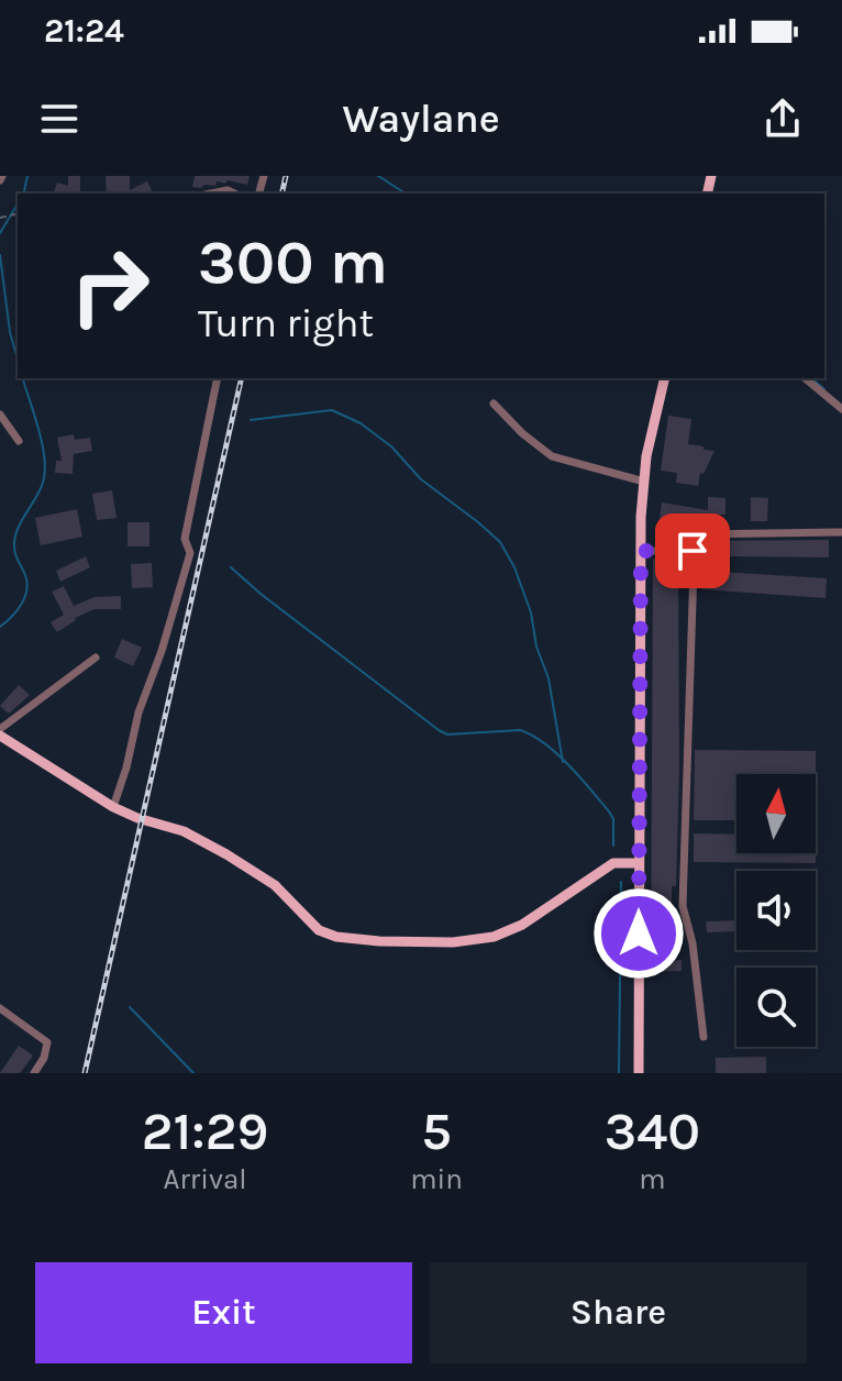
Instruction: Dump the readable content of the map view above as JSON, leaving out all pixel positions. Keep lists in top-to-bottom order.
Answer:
{
  "north": "top",
  "page": {
    "status": "21:24",
    "header": "Waylane",
    "turn": ["300 m", "Turn right"],
    "eta": [
      "21:29",
      "Arrival",
      "5",
      "min",
      "340",
      "m"
    ],
    "buttons": ["Exit", "Share"]
  }
}
